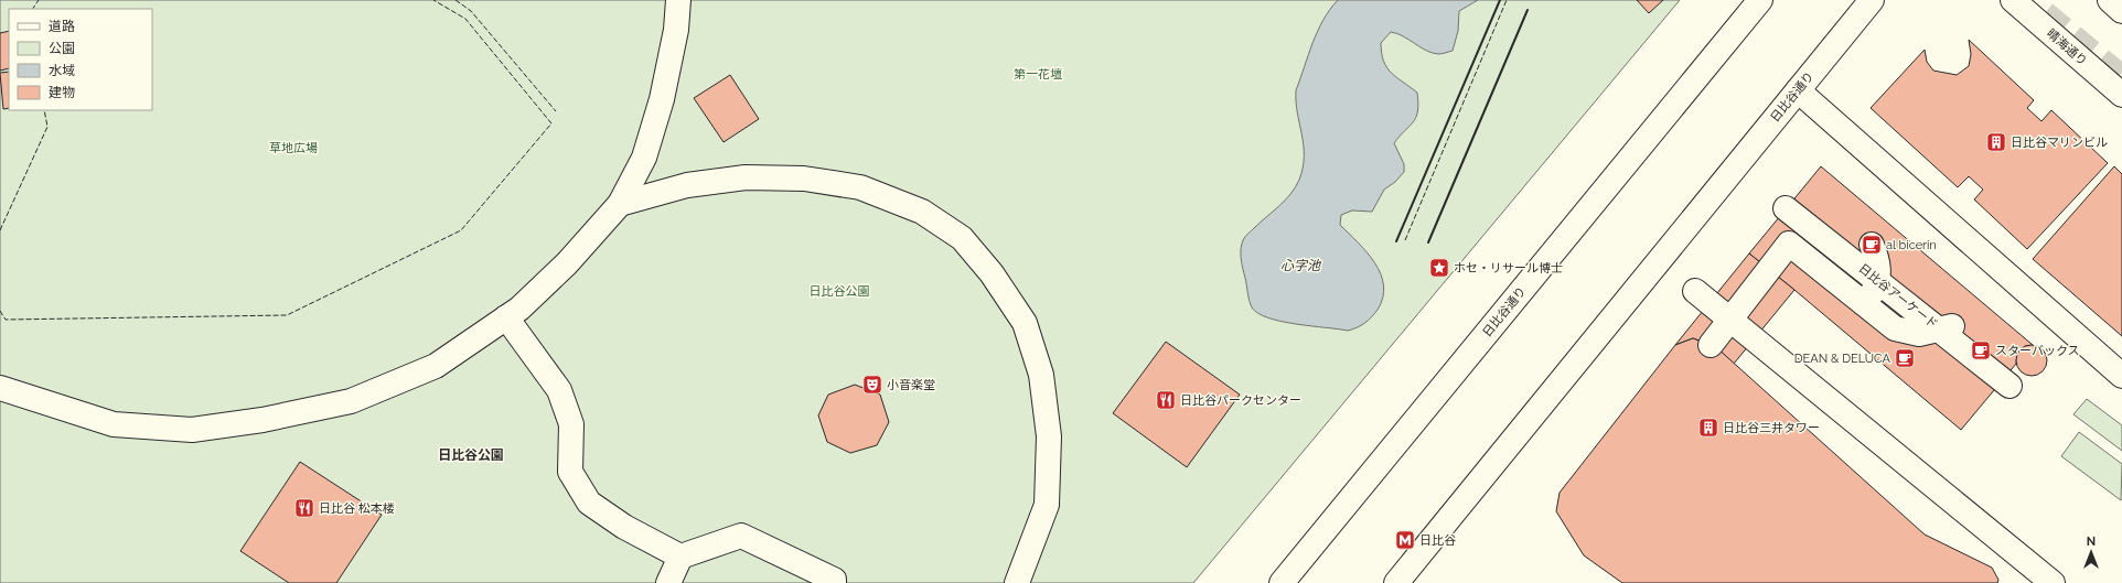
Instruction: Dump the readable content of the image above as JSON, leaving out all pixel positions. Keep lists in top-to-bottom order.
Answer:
{
  "streets": {
    "street": ["晴海通り", "日比谷通り", "日比谷アーケード"]
  },
  "districts": ["日比谷公園"],
  "water": ["心字池"],
  "parks": ["第一花壇", "草地広場", "日比谷公園"],
  "places": {
    "building": ["日比谷マリンビル", "日比谷三井タワー"],
    "cafe": ["al bicerin", "スターバックス", "DEAN & DELUCA"],
    "place": ["ホセ・リサール博士"],
    "theatre": ["小音楽堂"],
    "restaurant": ["日比谷パークセンター", "日比谷 松本楼"],
    "metro station": ["日比谷"]
  },
  "legend": [
    "道路",
    "公園",
    "水域",
    "建物"
  ],
  "north": "top"
}
